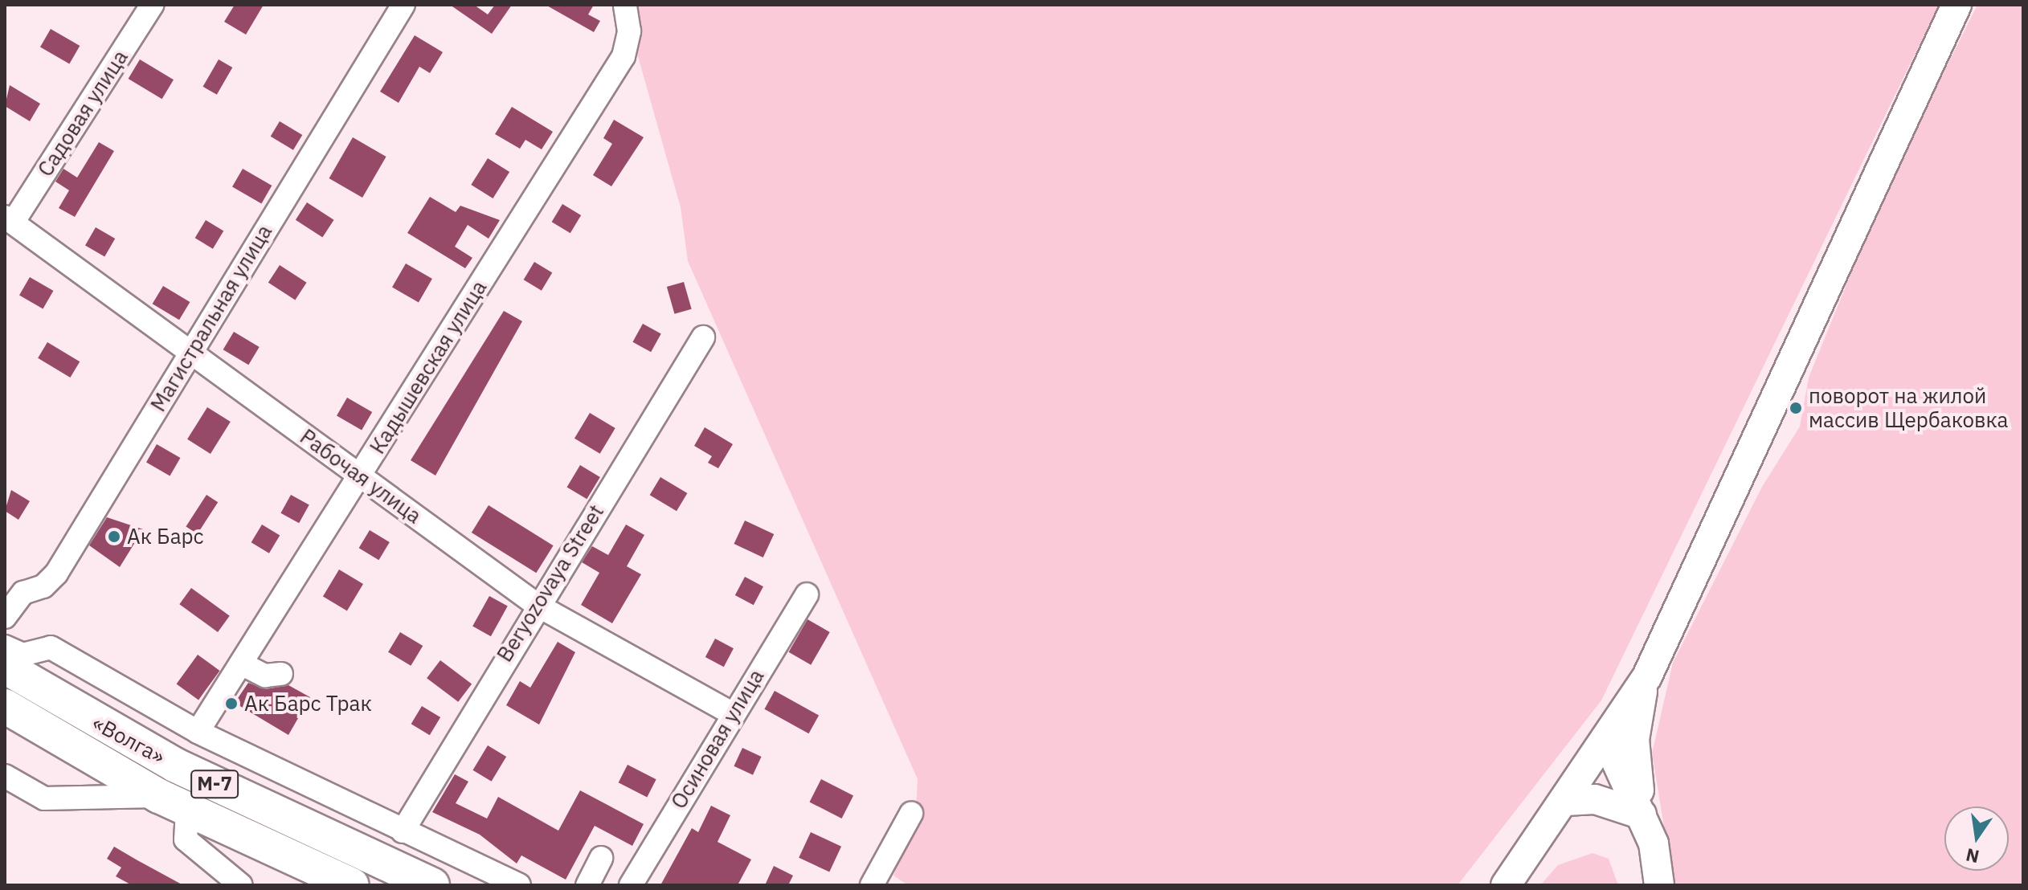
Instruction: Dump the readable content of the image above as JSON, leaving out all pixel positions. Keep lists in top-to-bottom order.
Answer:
{
  "streets": {
    "highway": ["«Волга»", "М-7"],
    "street": [
      "Садовая улица",
      "Магистральная улица",
      "Кадышевская улица",
      "Рабочая улица",
      "Beryozovaya Street",
      "Осиновая улица"
    ]
  },
  "crossings": [
    ["Садовая улица", "Рабочая улица"],
    ["Магистральная улица", "Рабочая улица"],
    ["Кадышевская улица", "Рабочая улица"],
    ["Рабочая улица", "Beryozovaya Street"],
    ["Рабочая улица", "Осиновая улица"]
  ],
  "places": ["поворот на жилой массив Щербаковка", "Ак Барс", "Ак Барс Трак"],
  "north": "bottom"
}
